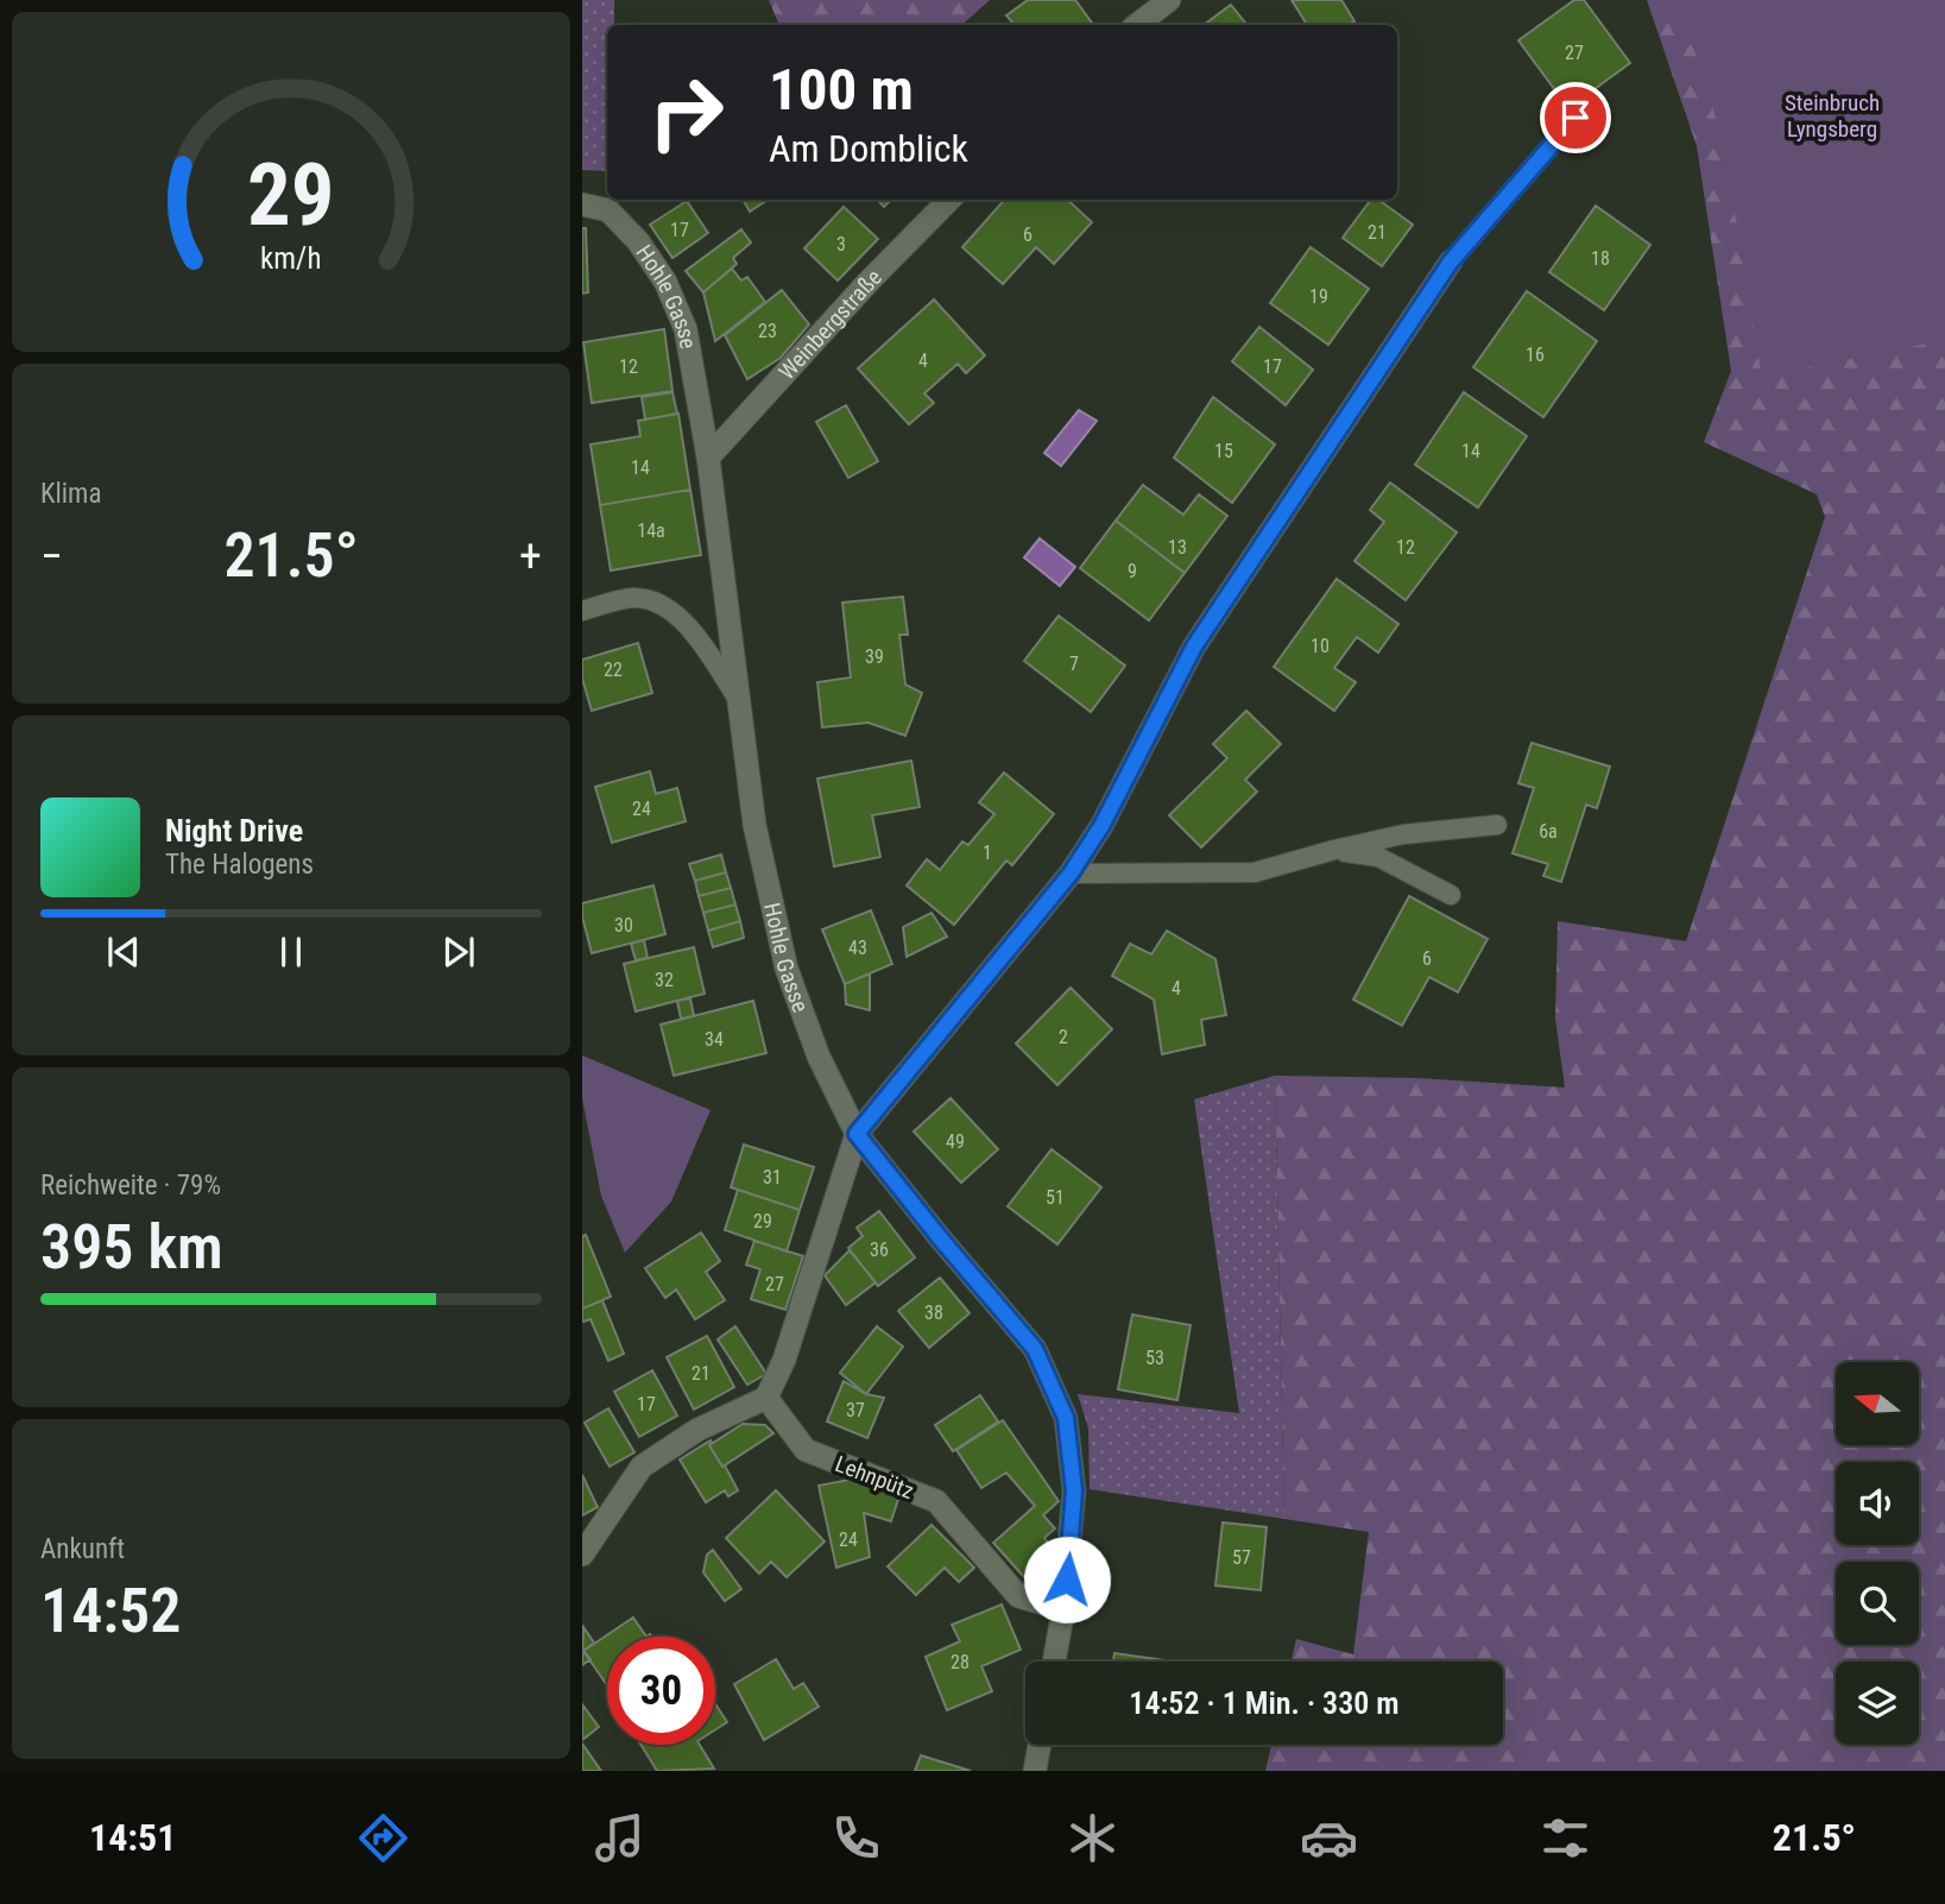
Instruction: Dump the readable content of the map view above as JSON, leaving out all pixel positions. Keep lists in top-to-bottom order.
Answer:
{
  "streets": {
    "street": ["Hohle Gasse", "Weinbergstraße", "Lehnpütz"]
  },
  "crossings": [
    ["Hohle Gasse", "Weinbergstraße"],
    ["Hohle Gasse", "Lehnpütz"]
  ],
  "parks": ["Steinbruch Lyngsberg"],
  "house_numbers": [
    "27",
    "17",
    "21",
    "6",
    "3",
    "18",
    "19",
    "23",
    "16",
    "4",
    "12",
    "17",
    "15",
    "14",
    "14",
    "14a",
    "13",
    "12",
    "9",
    "10",
    "39",
    "7",
    "22",
    "24",
    "6a",
    "1",
    "30",
    "43",
    "6",
    "32",
    "4",
    "2",
    "34",
    "49",
    "31",
    "51",
    "29",
    "36",
    "27",
    "38",
    "53",
    "21",
    "17",
    "37",
    "24",
    "57",
    "28"
  ],
  "north": "left",
  "page": {
    "turn": ["100 m", "Am Domblick"],
    "tile": [
      "Klima",
      ["Reichweite · 79%", "395 km"],
      ["Ankunft", "14:52"]
    ],
    "heat": ["−", "21.5°", "+"],
    "song": ["Night Drive", "The Halogens"],
    "limit": "30",
    "trip": "14:52 · 1 Min. · 330 m",
    "tabs": ["14:51", "21.5°"],
    "gauge": ["29", "km/h"]
  }
}
